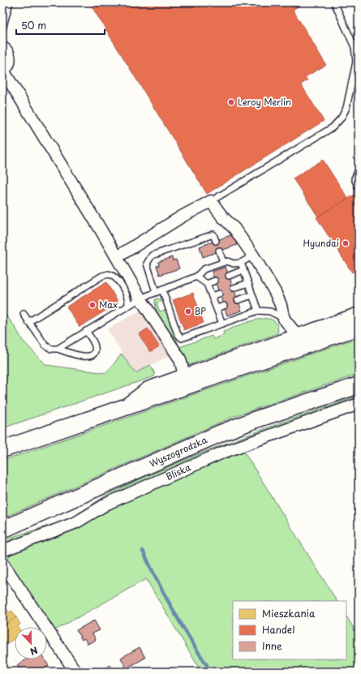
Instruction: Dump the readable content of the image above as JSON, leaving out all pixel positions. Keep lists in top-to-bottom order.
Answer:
{
  "streets": {
    "main road": ["Wyszogrodzka"],
    "street": ["Bliska"]
  },
  "places": [
    "Leroy Merlin",
    "Hyundai",
    "Max",
    "BP"
  ],
  "legend": ["Mieszkania", "Handel", "Inne"],
  "scale_bar": "50 m",
  "north": "bottom"
}
